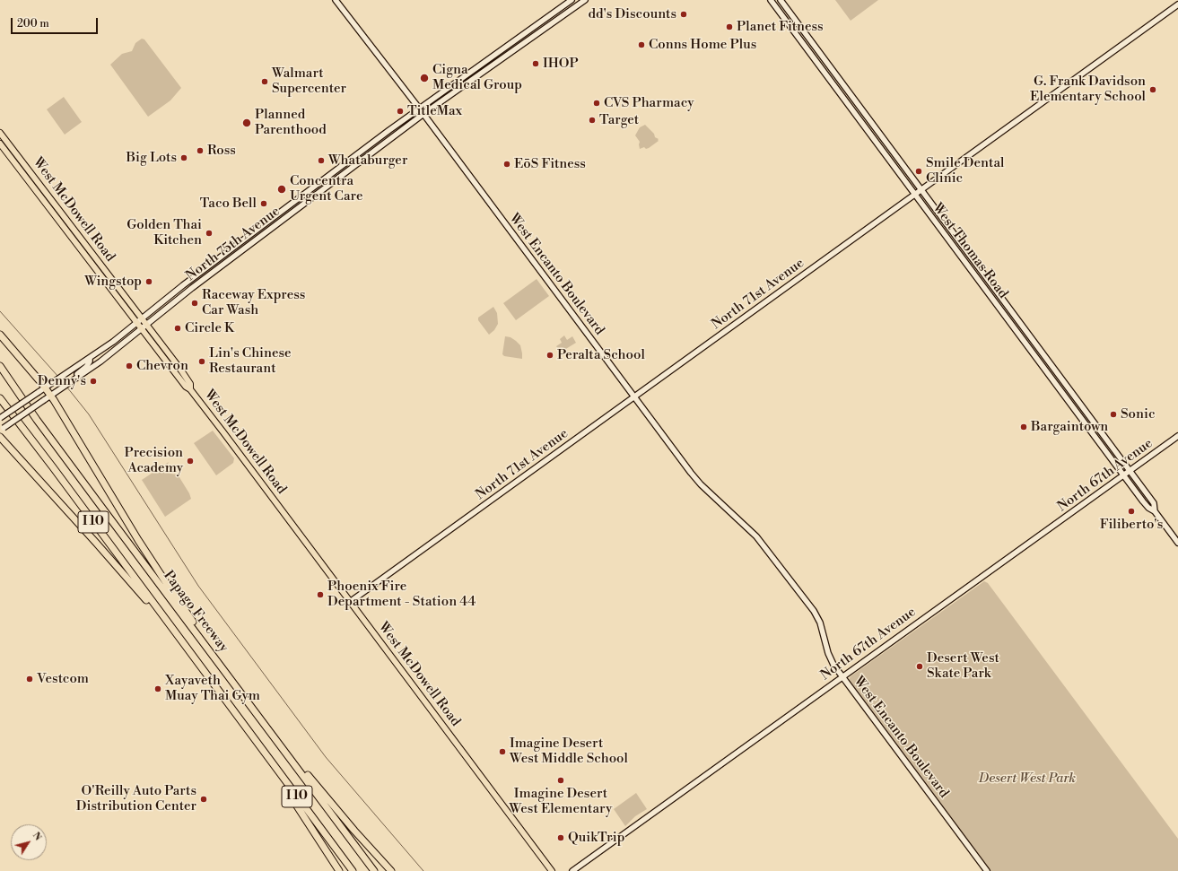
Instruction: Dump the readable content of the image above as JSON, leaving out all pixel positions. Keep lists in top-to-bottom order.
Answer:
{
  "streets": {
    "highway": ["I 10", "Papago Freeway"],
    "main road": [
      "West McDowell Road",
      "North 75th Avenue",
      "West Thomas Road",
      "West Encanto Boulevard",
      "North 71st Avenue",
      "North 67th Avenue"
    ]
  },
  "crossings": [
    ["West McDowell Road", "North 75th Avenue"],
    ["West McDowell Road", "North 71st Avenue"],
    ["North 75th Avenue", "West Encanto Boulevard"],
    ["West Thomas Road", "North 71st Avenue"],
    ["West Thomas Road", "North 67th Avenue"],
    ["West Encanto Boulevard", "North 71st Avenue"],
    ["West Encanto Boulevard", "North 67th Avenue"]
  ],
  "parks": ["Desert West Park"],
  "places": [
    "dd's Discounts",
    "Planet Fitness",
    "Conns Home Plus",
    "IHOP",
    "Cigna Medical Group",
    "Walmart Supercenter",
    "G. Frank Davidson Elementary School",
    "CVS Pharmacy",
    "TitleMax",
    "Target",
    "Planned Parenthood",
    "Ross",
    "Big Lots",
    "Whataburger",
    "EōS Fitness",
    "Smile Dental Clinic",
    "Concentra Urgent Care",
    "Taco Bell",
    "Golden Thai Kitchen",
    "Wingstop",
    "Raceway Express Car Wash",
    "Circle K",
    "Peralta School",
    "Lin's Chinese Restaurant",
    "Chevron",
    "Denny's",
    "Sonic",
    "Bargaintown",
    "Precision Academy",
    "Filiberto's",
    "Phoenix Fire Department - Station 44",
    "Desert West Skate Park",
    "Vestcom",
    "Xayaveth Muay Thai Gym",
    "Imagine Desert West Middle School",
    "Imagine Desert West Elementary",
    "O'Reilly Auto Parts Distribution Center",
    "QuikTrip"
  ],
  "scale_bar": "200 m",
  "north": "top right"
}
